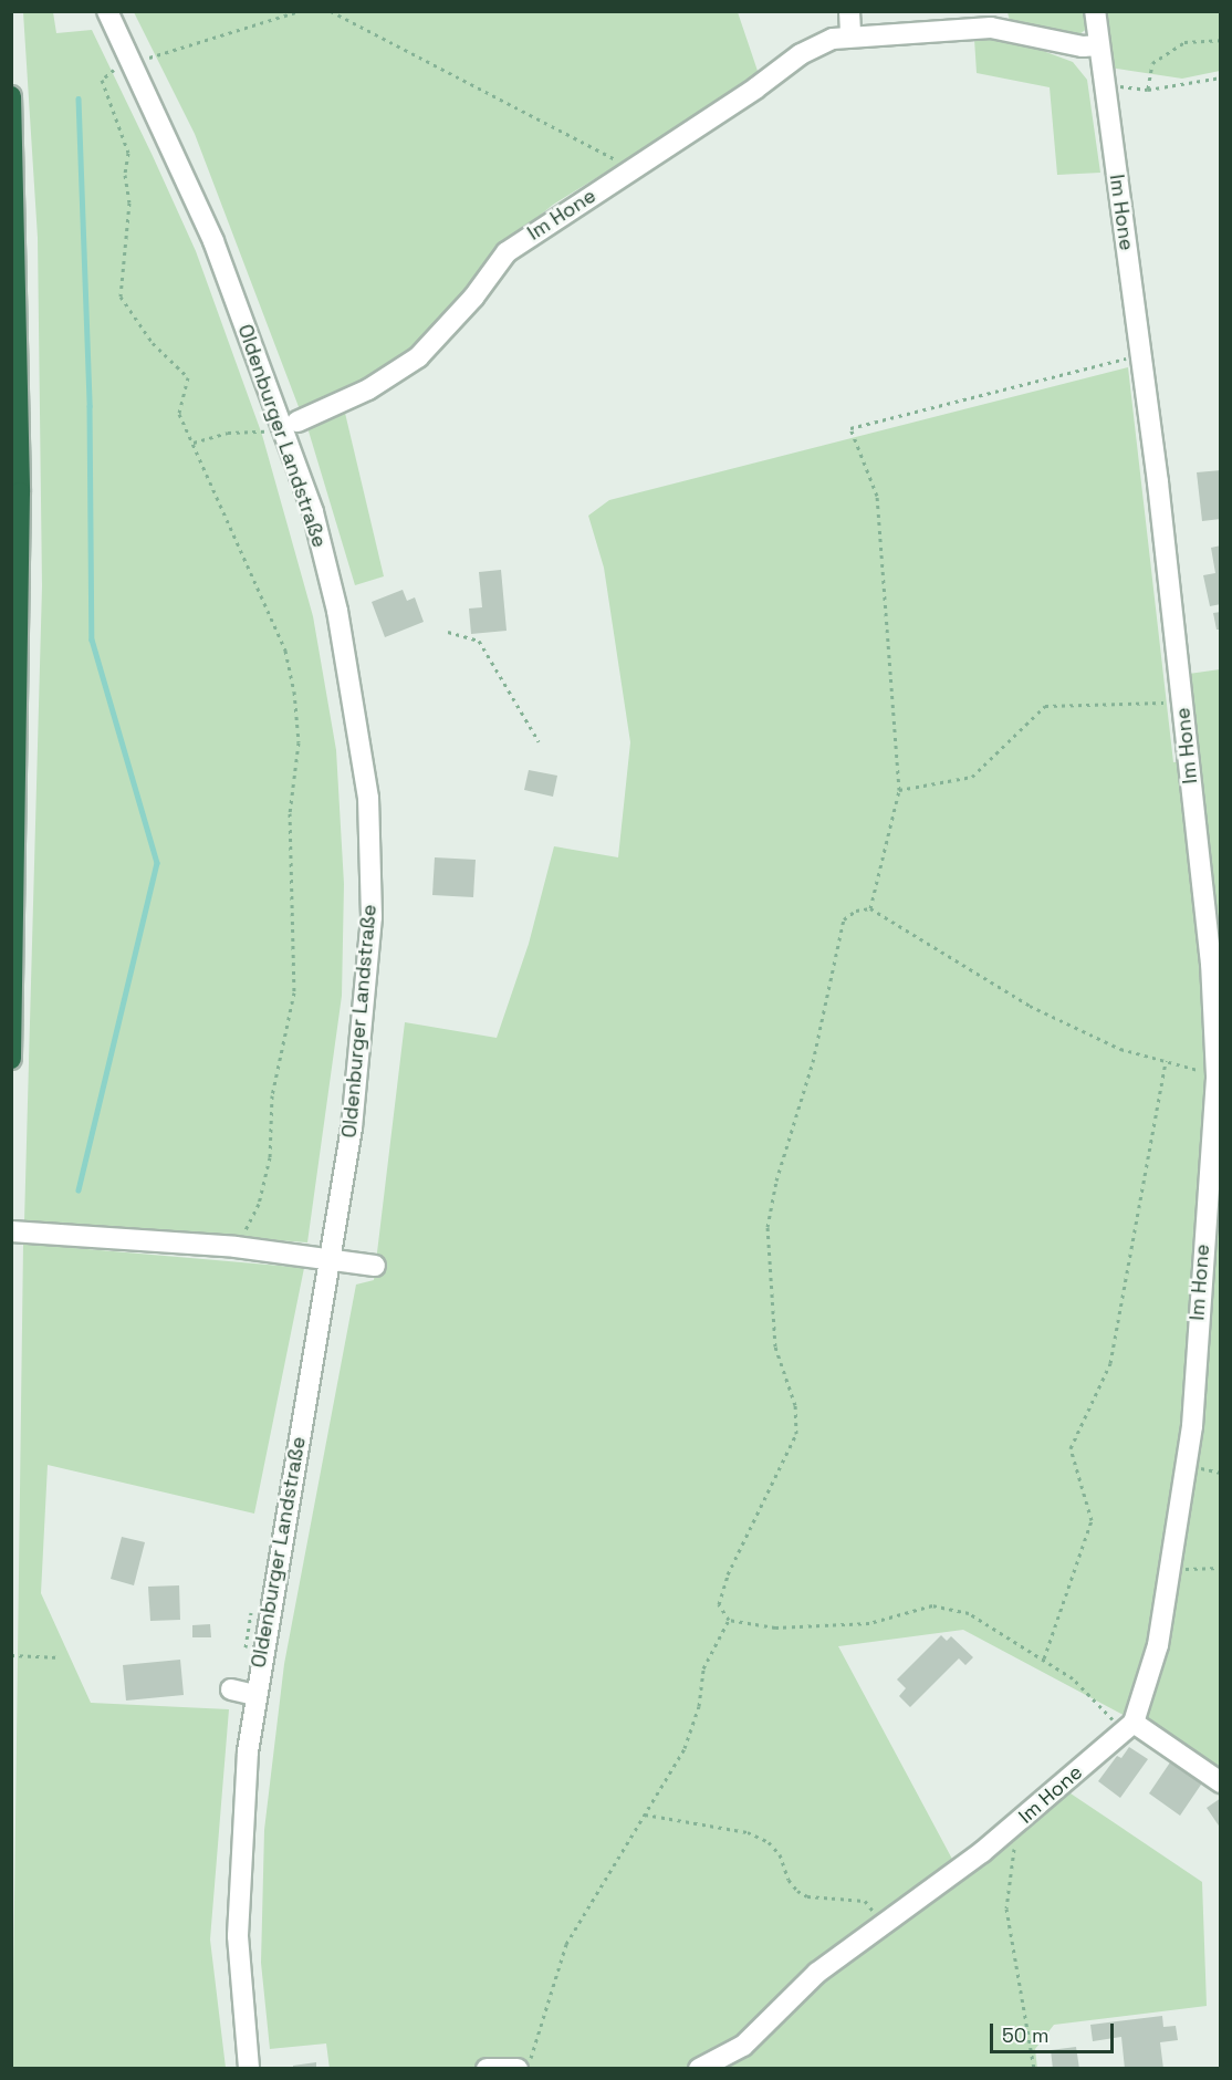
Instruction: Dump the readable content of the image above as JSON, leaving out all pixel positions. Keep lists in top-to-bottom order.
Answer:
{
  "streets": {
    "street": ["Im Hone", "Oldenburger Landstraße"]
  },
  "scale_bar": "50 m"
}
